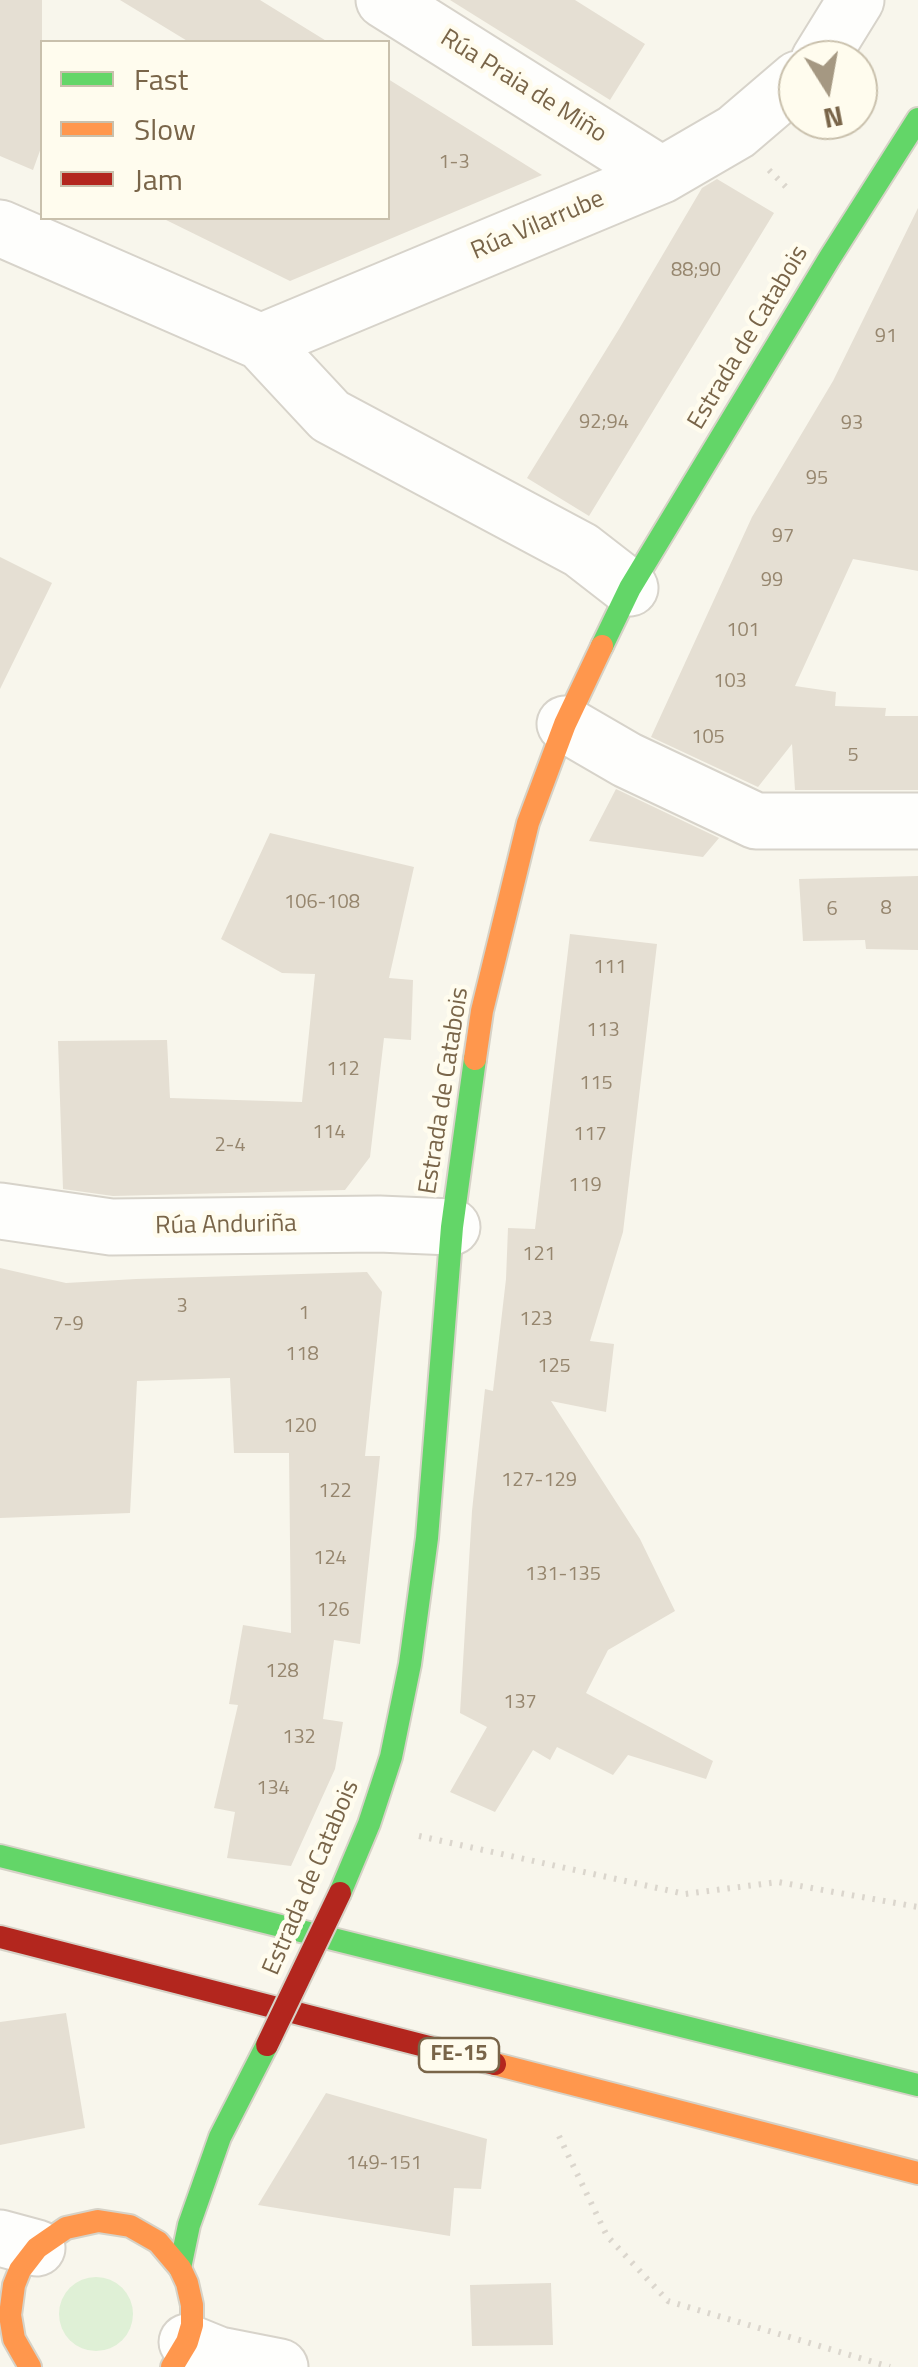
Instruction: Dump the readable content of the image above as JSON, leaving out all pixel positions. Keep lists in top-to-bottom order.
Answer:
{
  "streets": {
    "main road": ["Estrada de Catabois", "FE-15"],
    "street": ["Rúa Praia de Miño", "Rúa Vilarrube", "Rúa Anduriña"]
  },
  "crossings": [
    ["Rúa Praia de Miño", "Rúa Vilarrube"],
    ["Estrada de Catabois", "Rúa Anduriña"]
  ],
  "house_numbers": [
    "1-3",
    "88;90",
    "91",
    "92;94",
    "93",
    "95",
    "97",
    "99",
    "101",
    "103",
    "105",
    "5",
    "106-108",
    "8",
    "6",
    "111",
    "113",
    "112",
    "115",
    "114",
    "117",
    "2-4",
    "119",
    "121",
    "3",
    "1",
    "123",
    "7-9",
    "118",
    "125",
    "120",
    "127-129",
    "122",
    "124",
    "131-135",
    "126",
    "128",
    "137",
    "132",
    "134",
    "149-151"
  ],
  "legend": ["Fast", "Slow", "Jam"],
  "north": "bottom"
}
